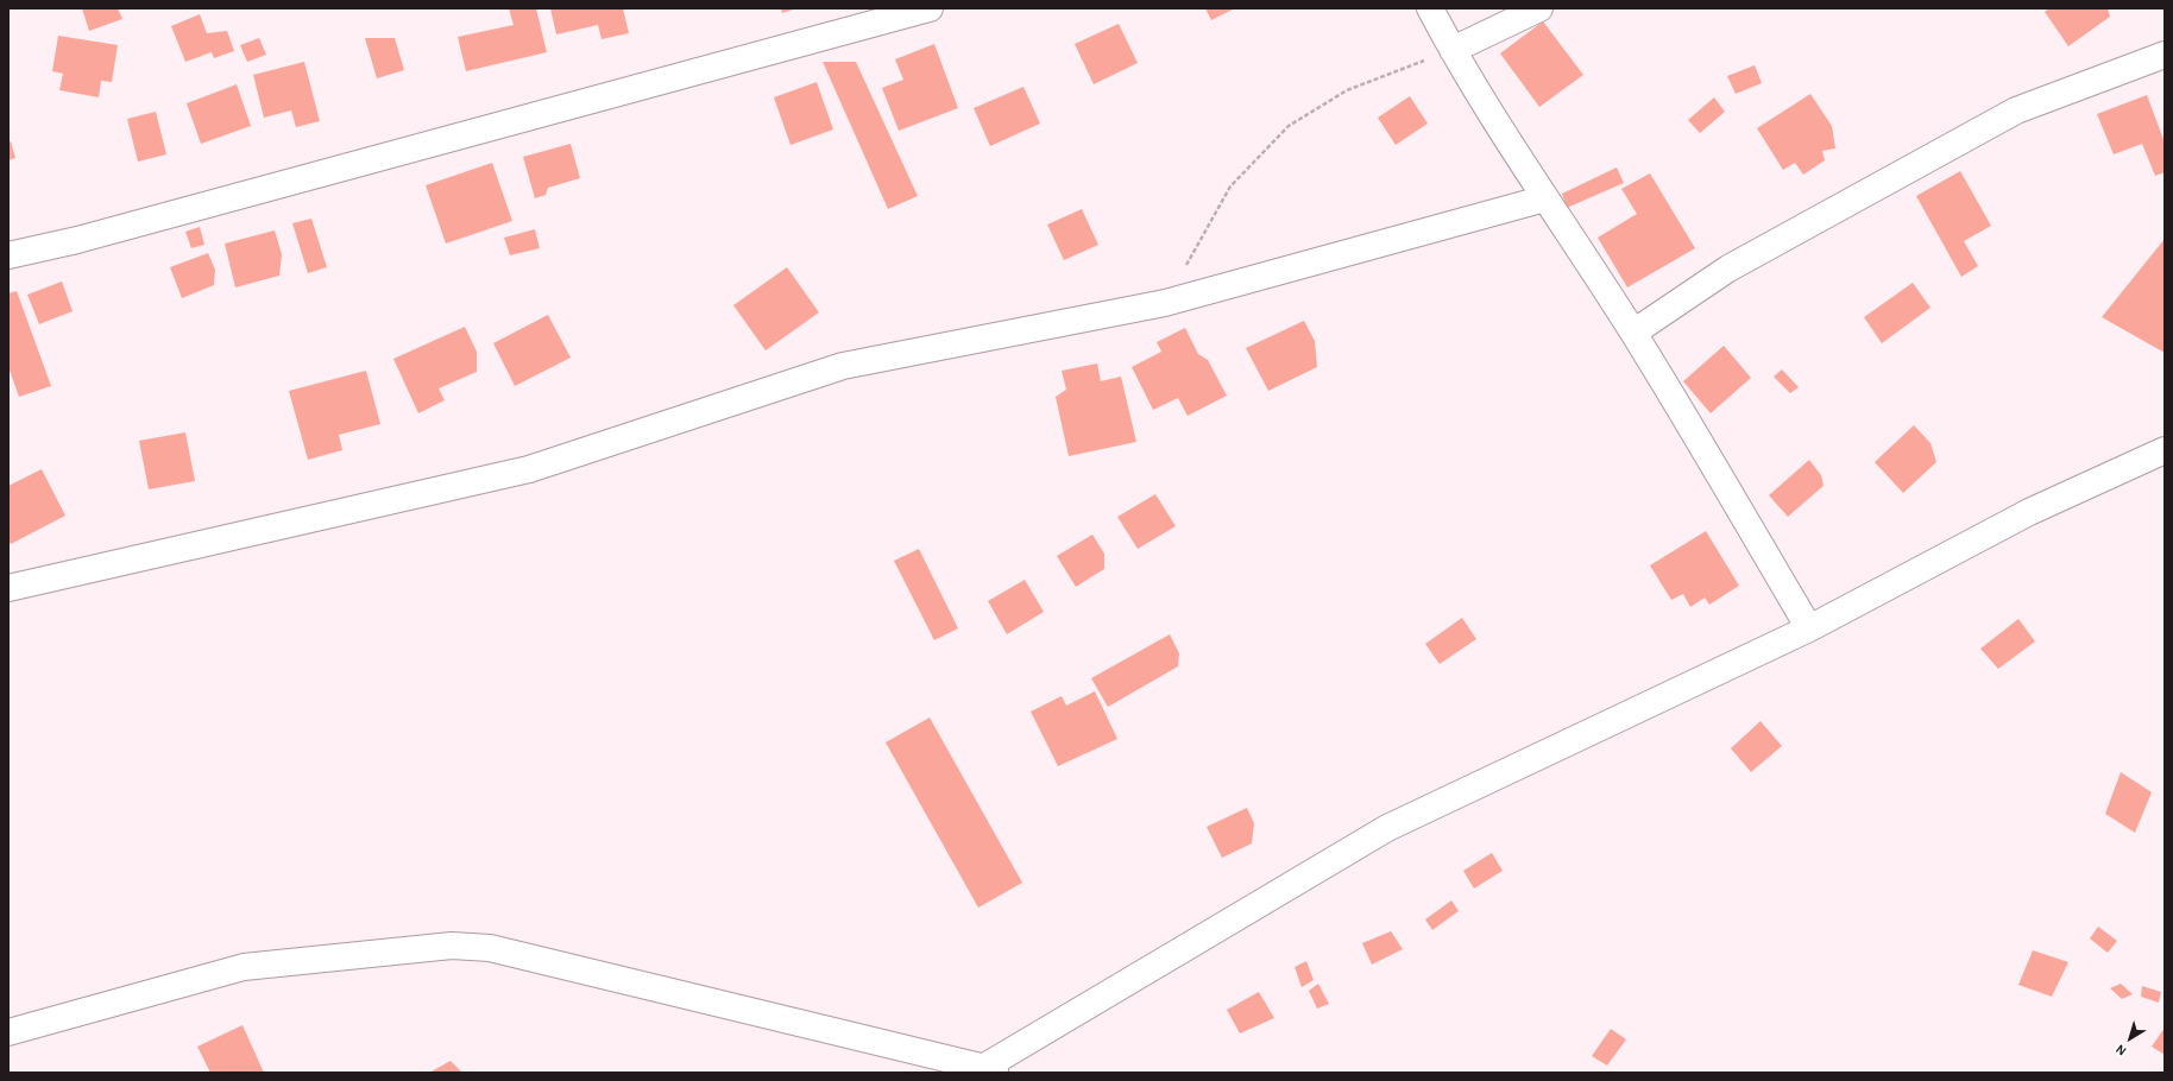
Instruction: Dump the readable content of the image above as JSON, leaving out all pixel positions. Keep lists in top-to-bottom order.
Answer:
{
  "north": "bottom left"
}
